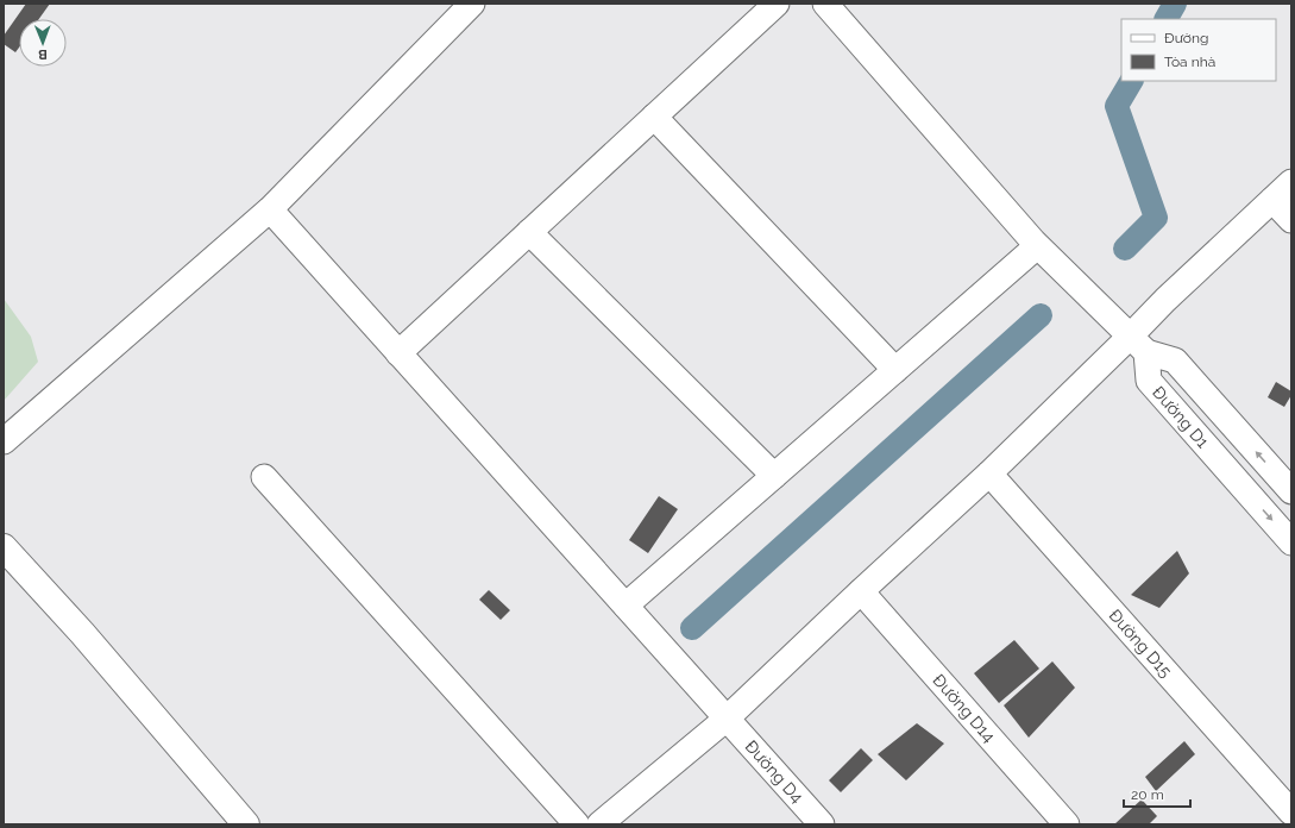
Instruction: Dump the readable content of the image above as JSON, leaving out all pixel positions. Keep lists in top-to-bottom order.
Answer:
{
  "streets": {
    "street": [
      "Đường D1",
      "Đường D15",
      "Đường D14",
      "Đường D4"
    ]
  },
  "legend": ["Đường", "Tòa nhà"],
  "scale_bar": "20 m",
  "north": "bottom"
}
